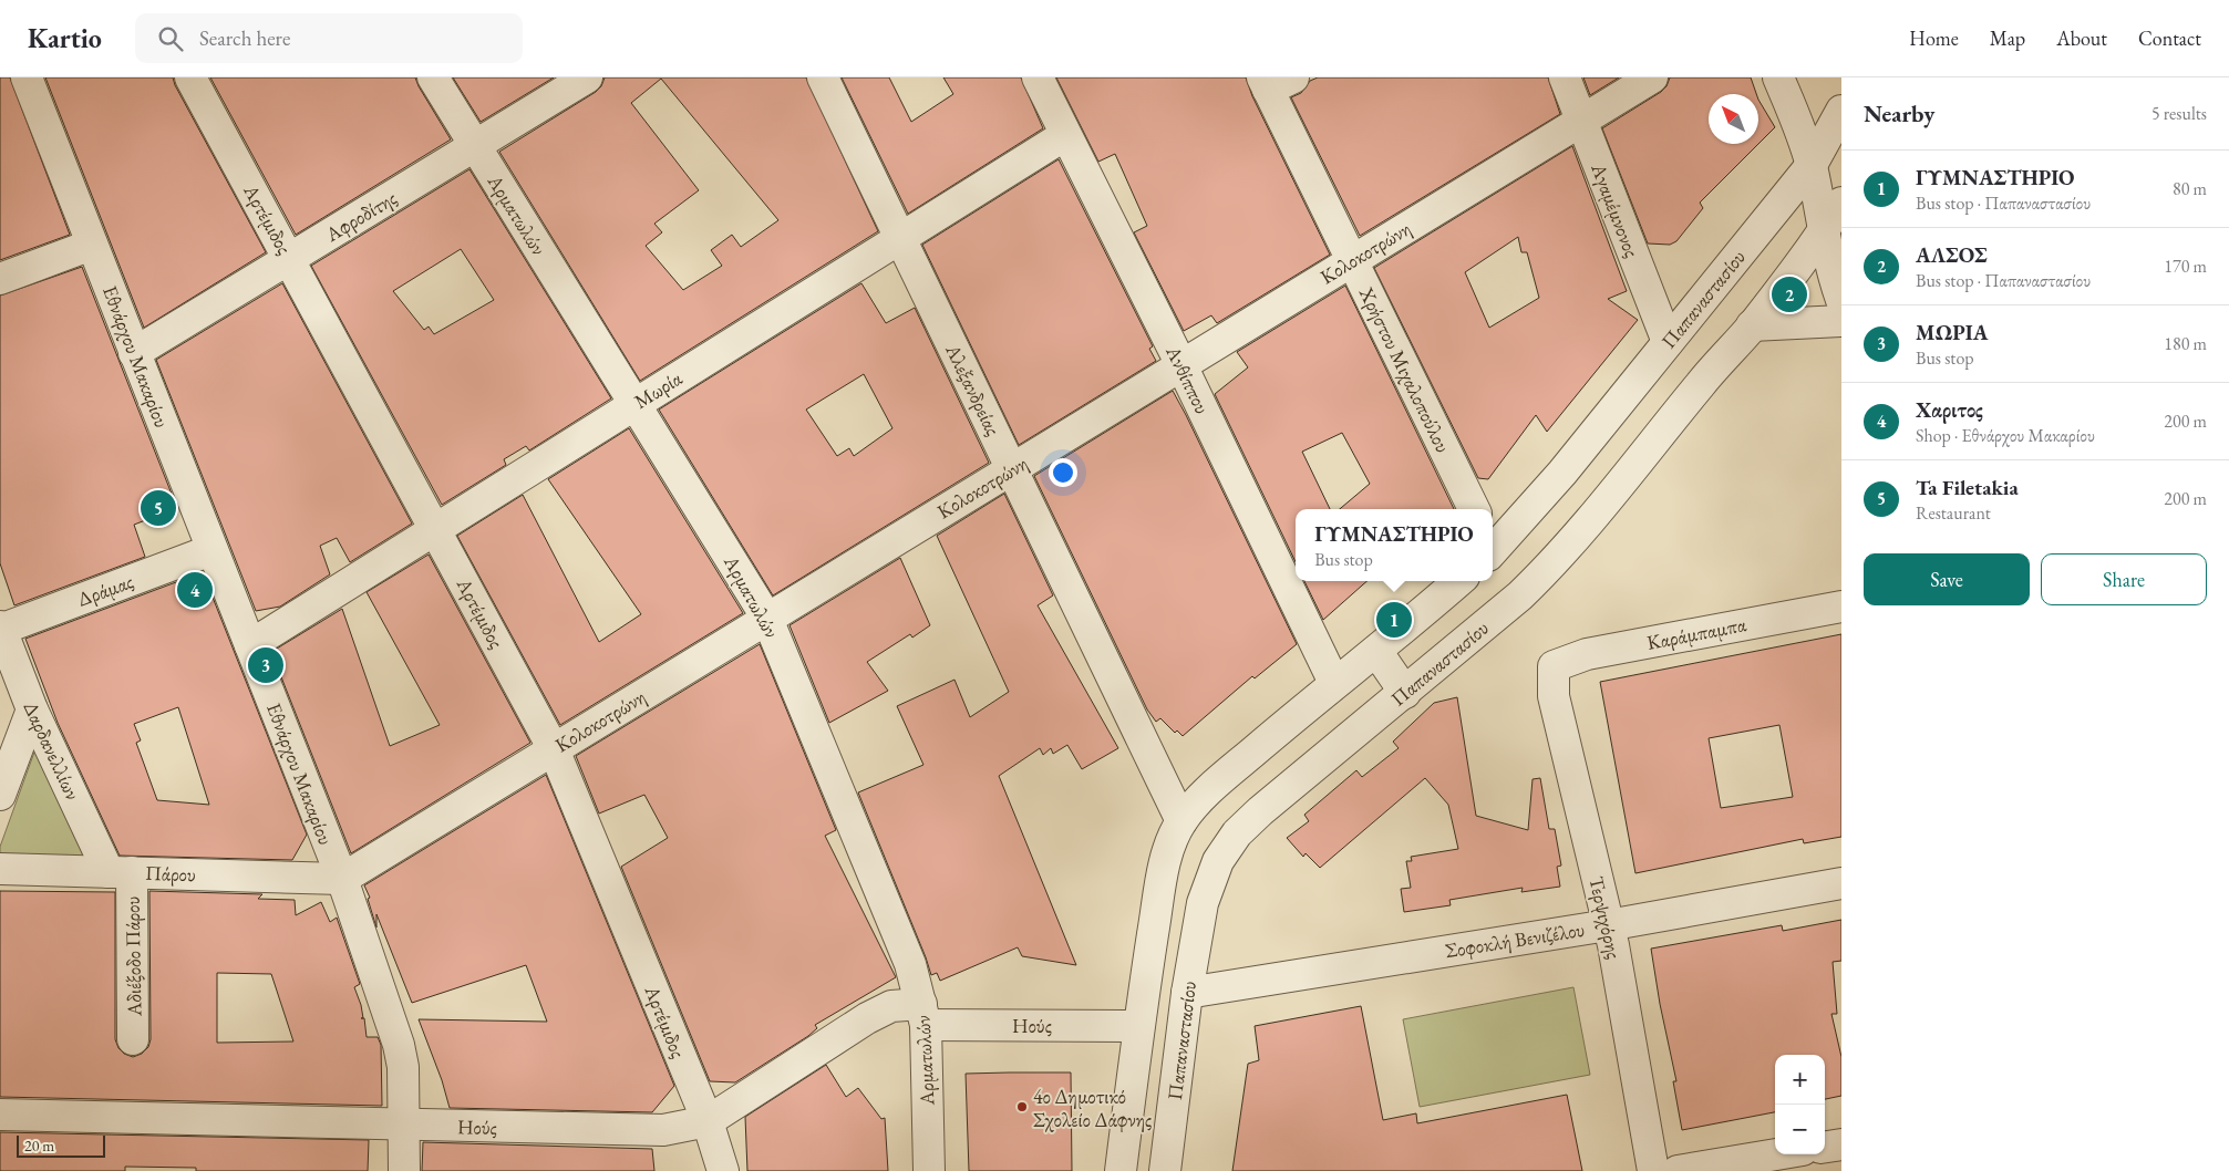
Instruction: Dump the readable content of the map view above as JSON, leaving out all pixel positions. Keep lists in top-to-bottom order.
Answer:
{
  "streets": {
    "street": [
      "Αγαμέμνονος",
      "Αρματωλών",
      "Αφροδίτης",
      "Αρτέμιδος",
      "Κολοκοτρώνη",
      "Παπαναστασίου",
      "Εθνάρχου Μακαρίου",
      "Χρήστου Μιχαλοπούλου",
      "Ανθίππου",
      "Μωρία",
      "Αλεξανδρείας",
      "Δράμας",
      "Καράμπαμπα",
      "Δαρδανελλίων",
      "Πάρου",
      "Τερψιχόρης",
      "Σοφοκλή Βενιζέλου",
      "Αδιέξοδο Πάρου",
      "Ηούς"
    ]
  },
  "crossings": [
    ["Αγαμέμνονος", "Κολοκοτρώνη"],
    ["Αγαμέμνονος", "Παπαναστασίου"],
    ["Αρματωλών", "Αφροδίτης"],
    ["Αρματωλών", "Κολοκοτρώνη"],
    ["Αρματωλών", "Μωρία"],
    ["Αρματωλών", "Ηούς"],
    ["Αφροδίτης", "Αρτέμιδος"],
    ["Αφροδίτης", "Εθνάρχου Μακαρίου"],
    ["Αρτέμιδος", "Κολοκοτρώνη"],
    ["Αρτέμιδος", "Μωρία"],
    ["Αρτέμιδος", "Ηούς"],
    ["Κολοκοτρώνη", "Εθνάρχου Μακαρίου"],
    ["Κολοκοτρώνη", "Χρήστου Μιχαλοπούλου"],
    ["Κολοκοτρώνη", "Ανθίππου"],
    ["Κολοκοτρώνη", "Αλεξανδρείας"],
    ["Κολοκοτρώνη", "Πάρου"],
    ["Παπαναστασίου", "Σοφοκλή Βενιζέλου"],
    ["Εθνάρχου Μακαρίου", "Μωρία"],
    ["Εθνάρχου Μακαρίου", "Δράμας"],
    ["Εθνάρχου Μακαρίου", "Πάρου"],
    ["Εθνάρχου Μακαρίου", "Ηούς"],
    ["Ανθίππου", "Μωρία"],
    ["Μωρία", "Αλεξανδρείας"],
    ["Δράμας", "Δαρδανελλίων"],
    ["Καράμπαμπα", "Τερψιχόρης"],
    ["Δαρδανελλίων", "Πάρου"],
    ["Δαρδανελλίων", "Αδιέξοδο Πάρου"],
    ["Πάρου", "Αδιέξοδο Πάρου"],
    ["Τερψιχόρης", "Σοφοκλή Βενιζέλου"]
  ],
  "places": ["4ο Δημοτικό Σχολείο Δάφνης"],
  "scale_bar": "20 m",
  "north": "top left",
  "page": {
    "header": "Kartio",
    "search": "Search here",
    "nav": [
      "Home",
      "Map",
      "About",
      "Contact"
    ],
    "heading": ["Nearby", "5 results"],
    "list": [
      {
        "mark": "1",
        "name": "ΓΥΜΝΑΣΤΗΡΙΟ",
        "note": "Bus stop · Παπαναστασίου",
        "value": "80 m"
      },
      {
        "mark": "2",
        "name": "ΑΛΣΟΣ",
        "note": "Bus stop · Παπαναστασίου",
        "value": "170 m"
      },
      {
        "mark": "3",
        "name": "ΜΩΡΙΑ",
        "note": "Bus stop",
        "value": "180 m"
      },
      {
        "mark": "4",
        "name": "Χαριτος",
        "note": "Shop · Εθνάρχου Μακαρίου",
        "value": "200 m"
      },
      {
        "mark": "5",
        "name": "Ta Filetakia",
        "note": "Restaurant",
        "value": "200 m"
      }
    ],
    "pins": [
      "2",
      "5",
      "4",
      "1",
      "3"
    ],
    "popup": ["ΓΥΜΝΑΣΤΗΡΙΟ", "Bus stop"],
    "buttons": ["Save", "Share"],
    "map_buttons": ["+", "−"],
    "scale": "20 m"
  }
}
